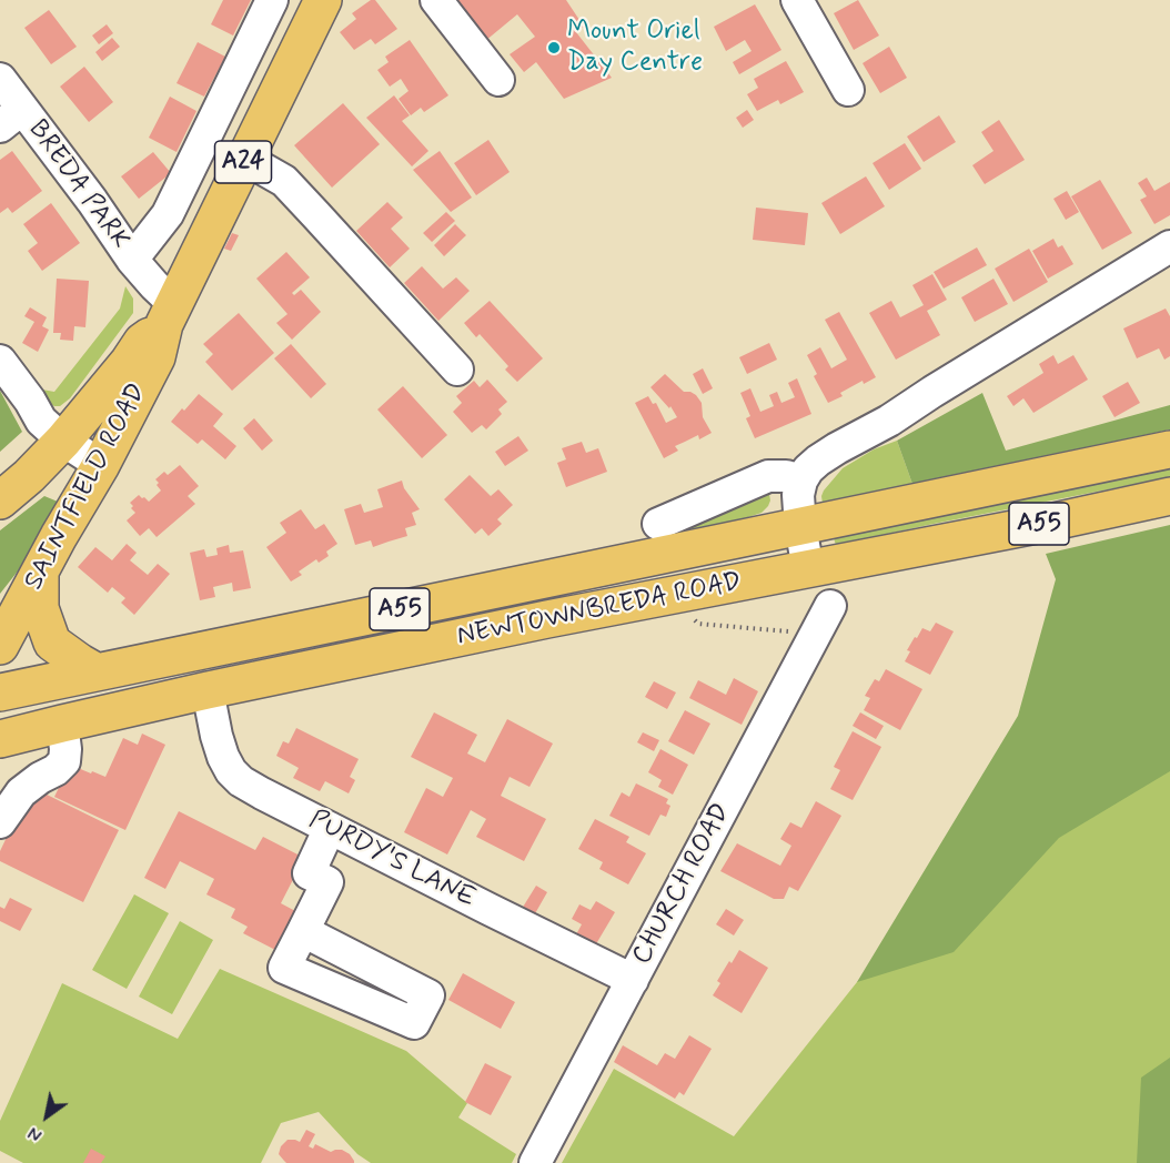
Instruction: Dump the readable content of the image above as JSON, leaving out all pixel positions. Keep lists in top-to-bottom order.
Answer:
{
  "streets": {
    "highway": [
      "A24",
      "SAINTFIELD ROAD",
      "A55",
      "NEWTOWNBREDA ROAD"
    ],
    "street": ["BREDA PARK", "PURDY'S LANE", "CHURCH ROAD"]
  },
  "crossings": [
    ["BREDA PARK", "SAINTFIELD ROAD"],
    ["A55", "NEWTOWNBREDA ROAD"],
    ["NEWTOWNBREDA ROAD", "PURDY'S LANE"],
    ["PURDY'S LANE", "CHURCH ROAD"]
  ],
  "places": ["Mount Oriel Day Centre"],
  "north": "bottom left"
}
